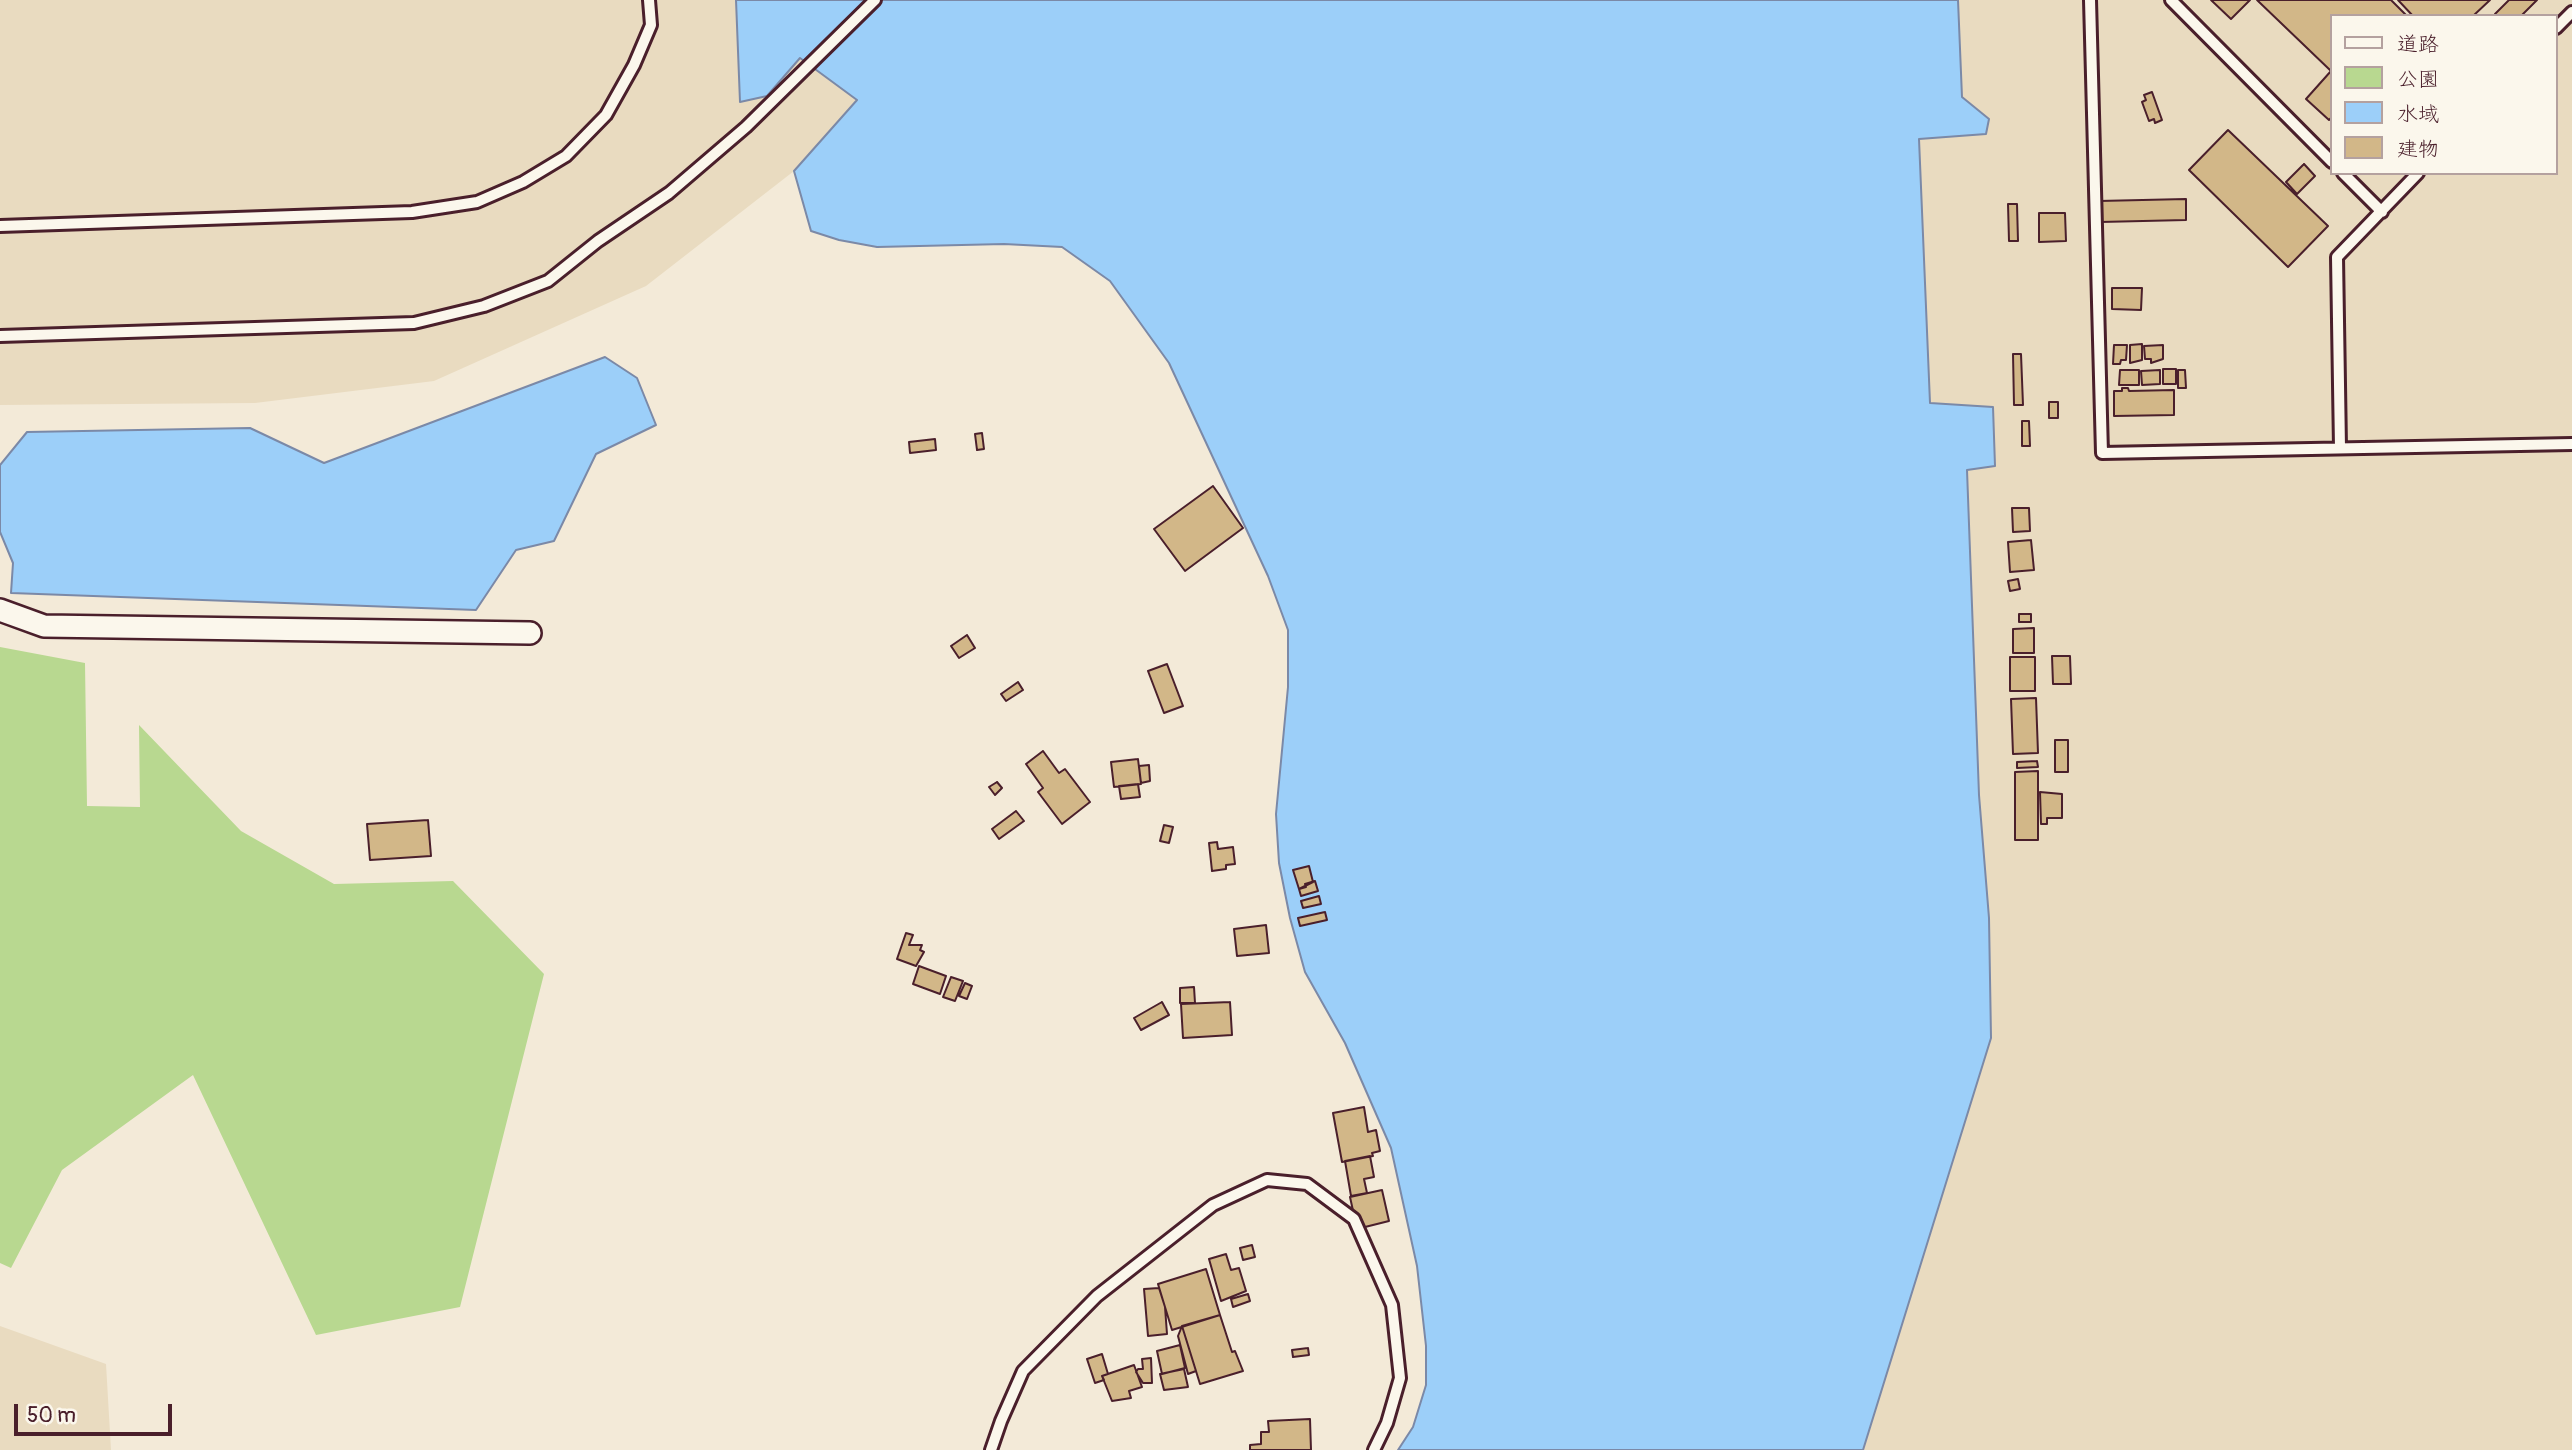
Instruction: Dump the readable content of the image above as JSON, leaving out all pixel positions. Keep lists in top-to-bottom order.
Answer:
{
  "legend": [
    "道路",
    "公園",
    "水域",
    "建物"
  ],
  "scale_bar": "50 m"
}
